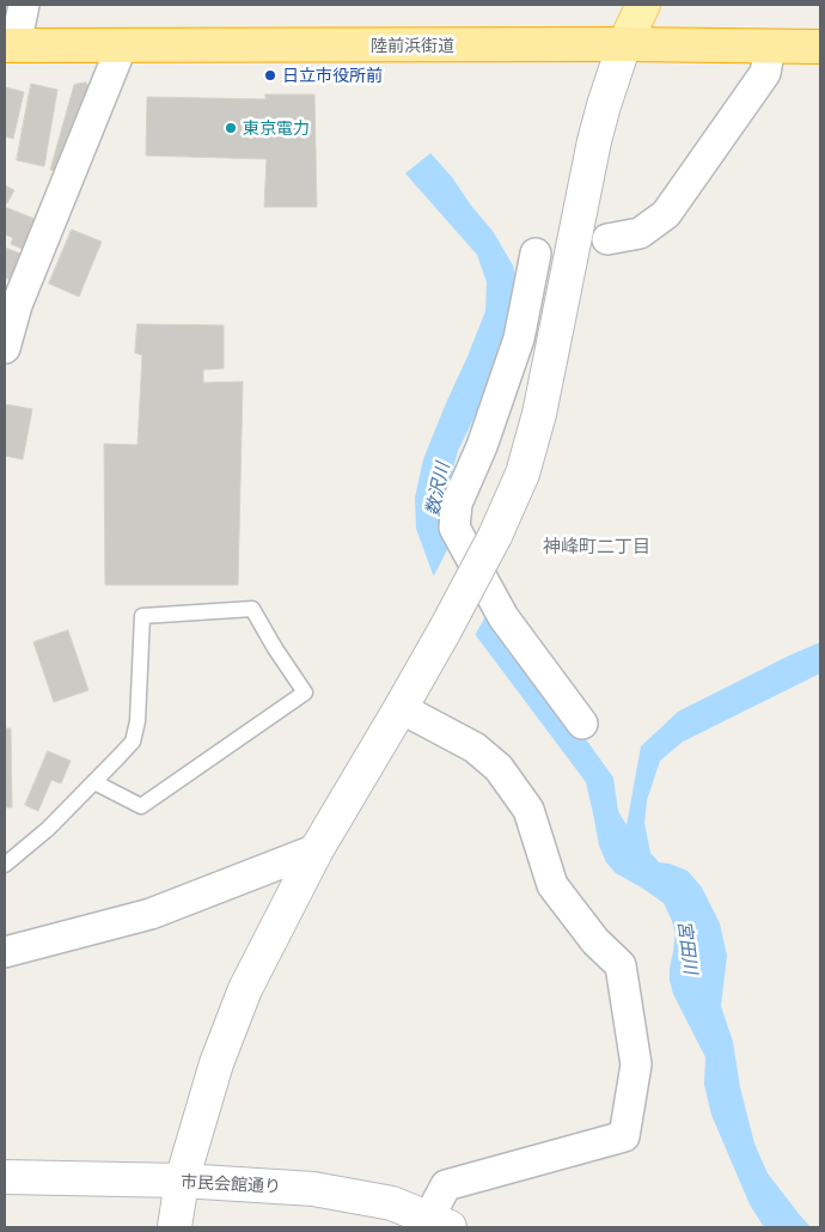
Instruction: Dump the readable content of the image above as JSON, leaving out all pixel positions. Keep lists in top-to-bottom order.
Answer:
{
  "streets": {
    "highway": ["陸前浜街道"],
    "street": ["市民会館通り"]
  },
  "districts": ["神峰町二丁目"],
  "water": ["数沢川", "宮田川"],
  "places": ["日立市役所前", "東京電力"]
}
